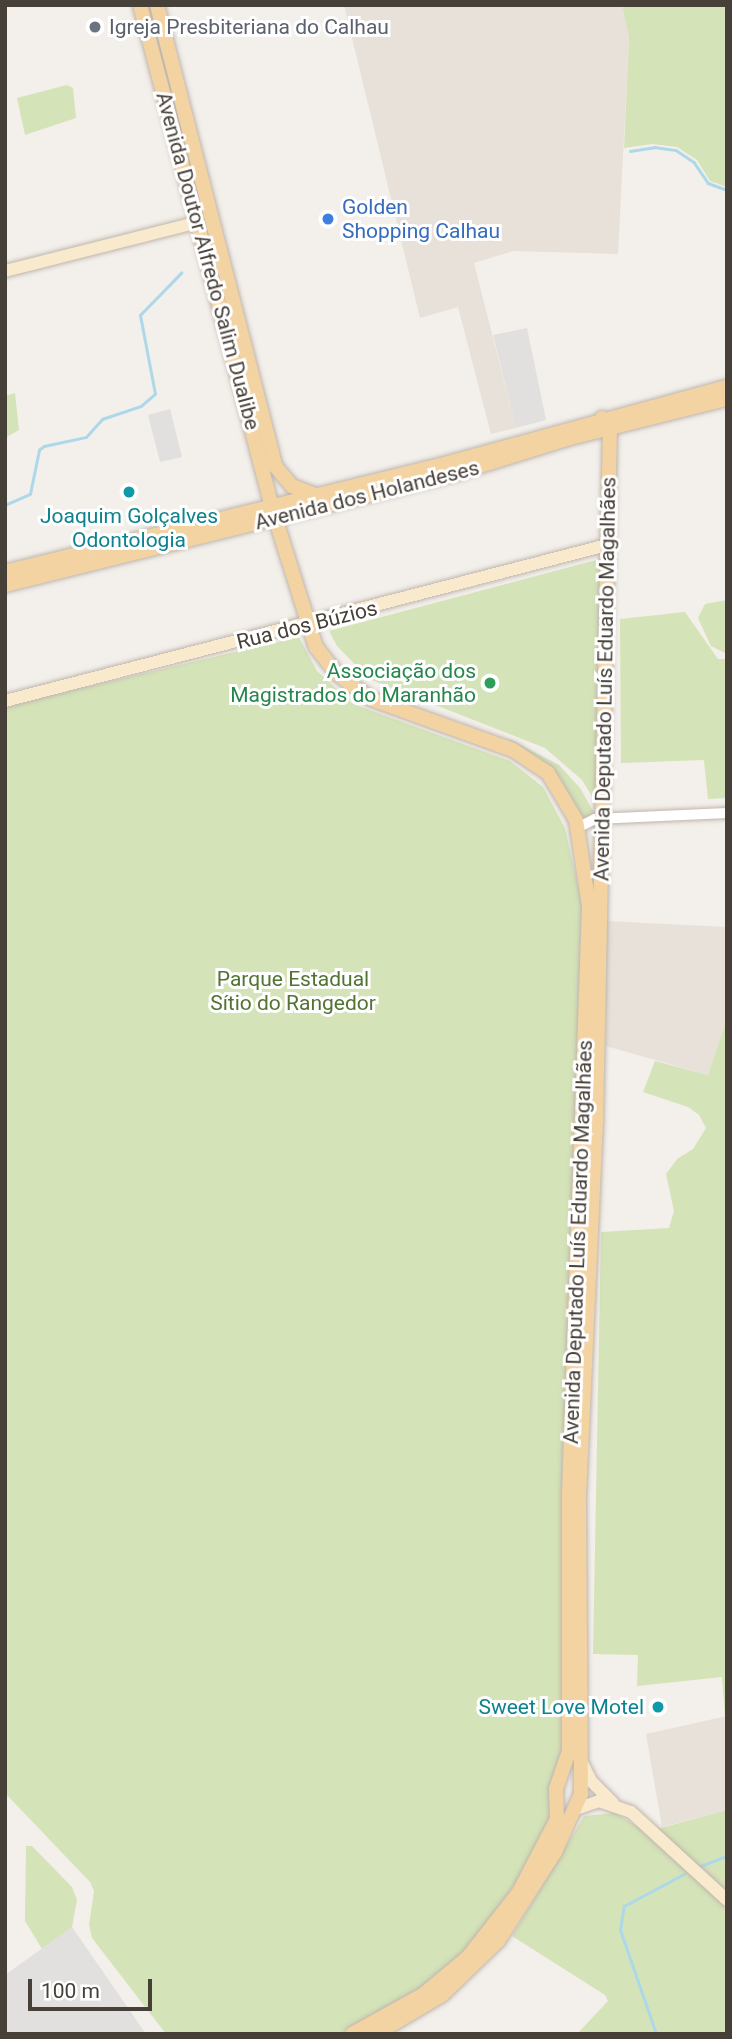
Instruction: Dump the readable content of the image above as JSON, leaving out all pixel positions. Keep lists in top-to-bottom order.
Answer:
{
  "streets": {
    "main road": [
      "Avenida Doutor Alfredo Salim Dualibe",
      "Avenida dos Holandeses",
      "Rua dos Búzios",
      "Avenida Deputado Luís Eduardo Magalhães"
    ]
  },
  "crossings": [
    ["Avenida Doutor Alfredo Salim Dualibe", "Avenida dos Holandeses"],
    ["Avenida Doutor Alfredo Salim Dualibe", "Avenida Deputado Luís Eduardo Magalhães"],
    ["Avenida dos Holandeses", "Avenida Deputado Luís Eduardo Magalhães"],
    ["Rua dos Búzios", "Avenida Deputado Luís Eduardo Magalhães"]
  ],
  "parks": ["Parque Estadual Sítio do Rangedor"],
  "places": [
    "Igreja Presbiteriana do Calhau",
    "Golden Shopping Calhau",
    "Joaquim Golçalves Odontologia",
    "Associação dos Magistrados do Maranhão",
    "Sweet Love Motel"
  ],
  "scale_bar": "100 m"
}
